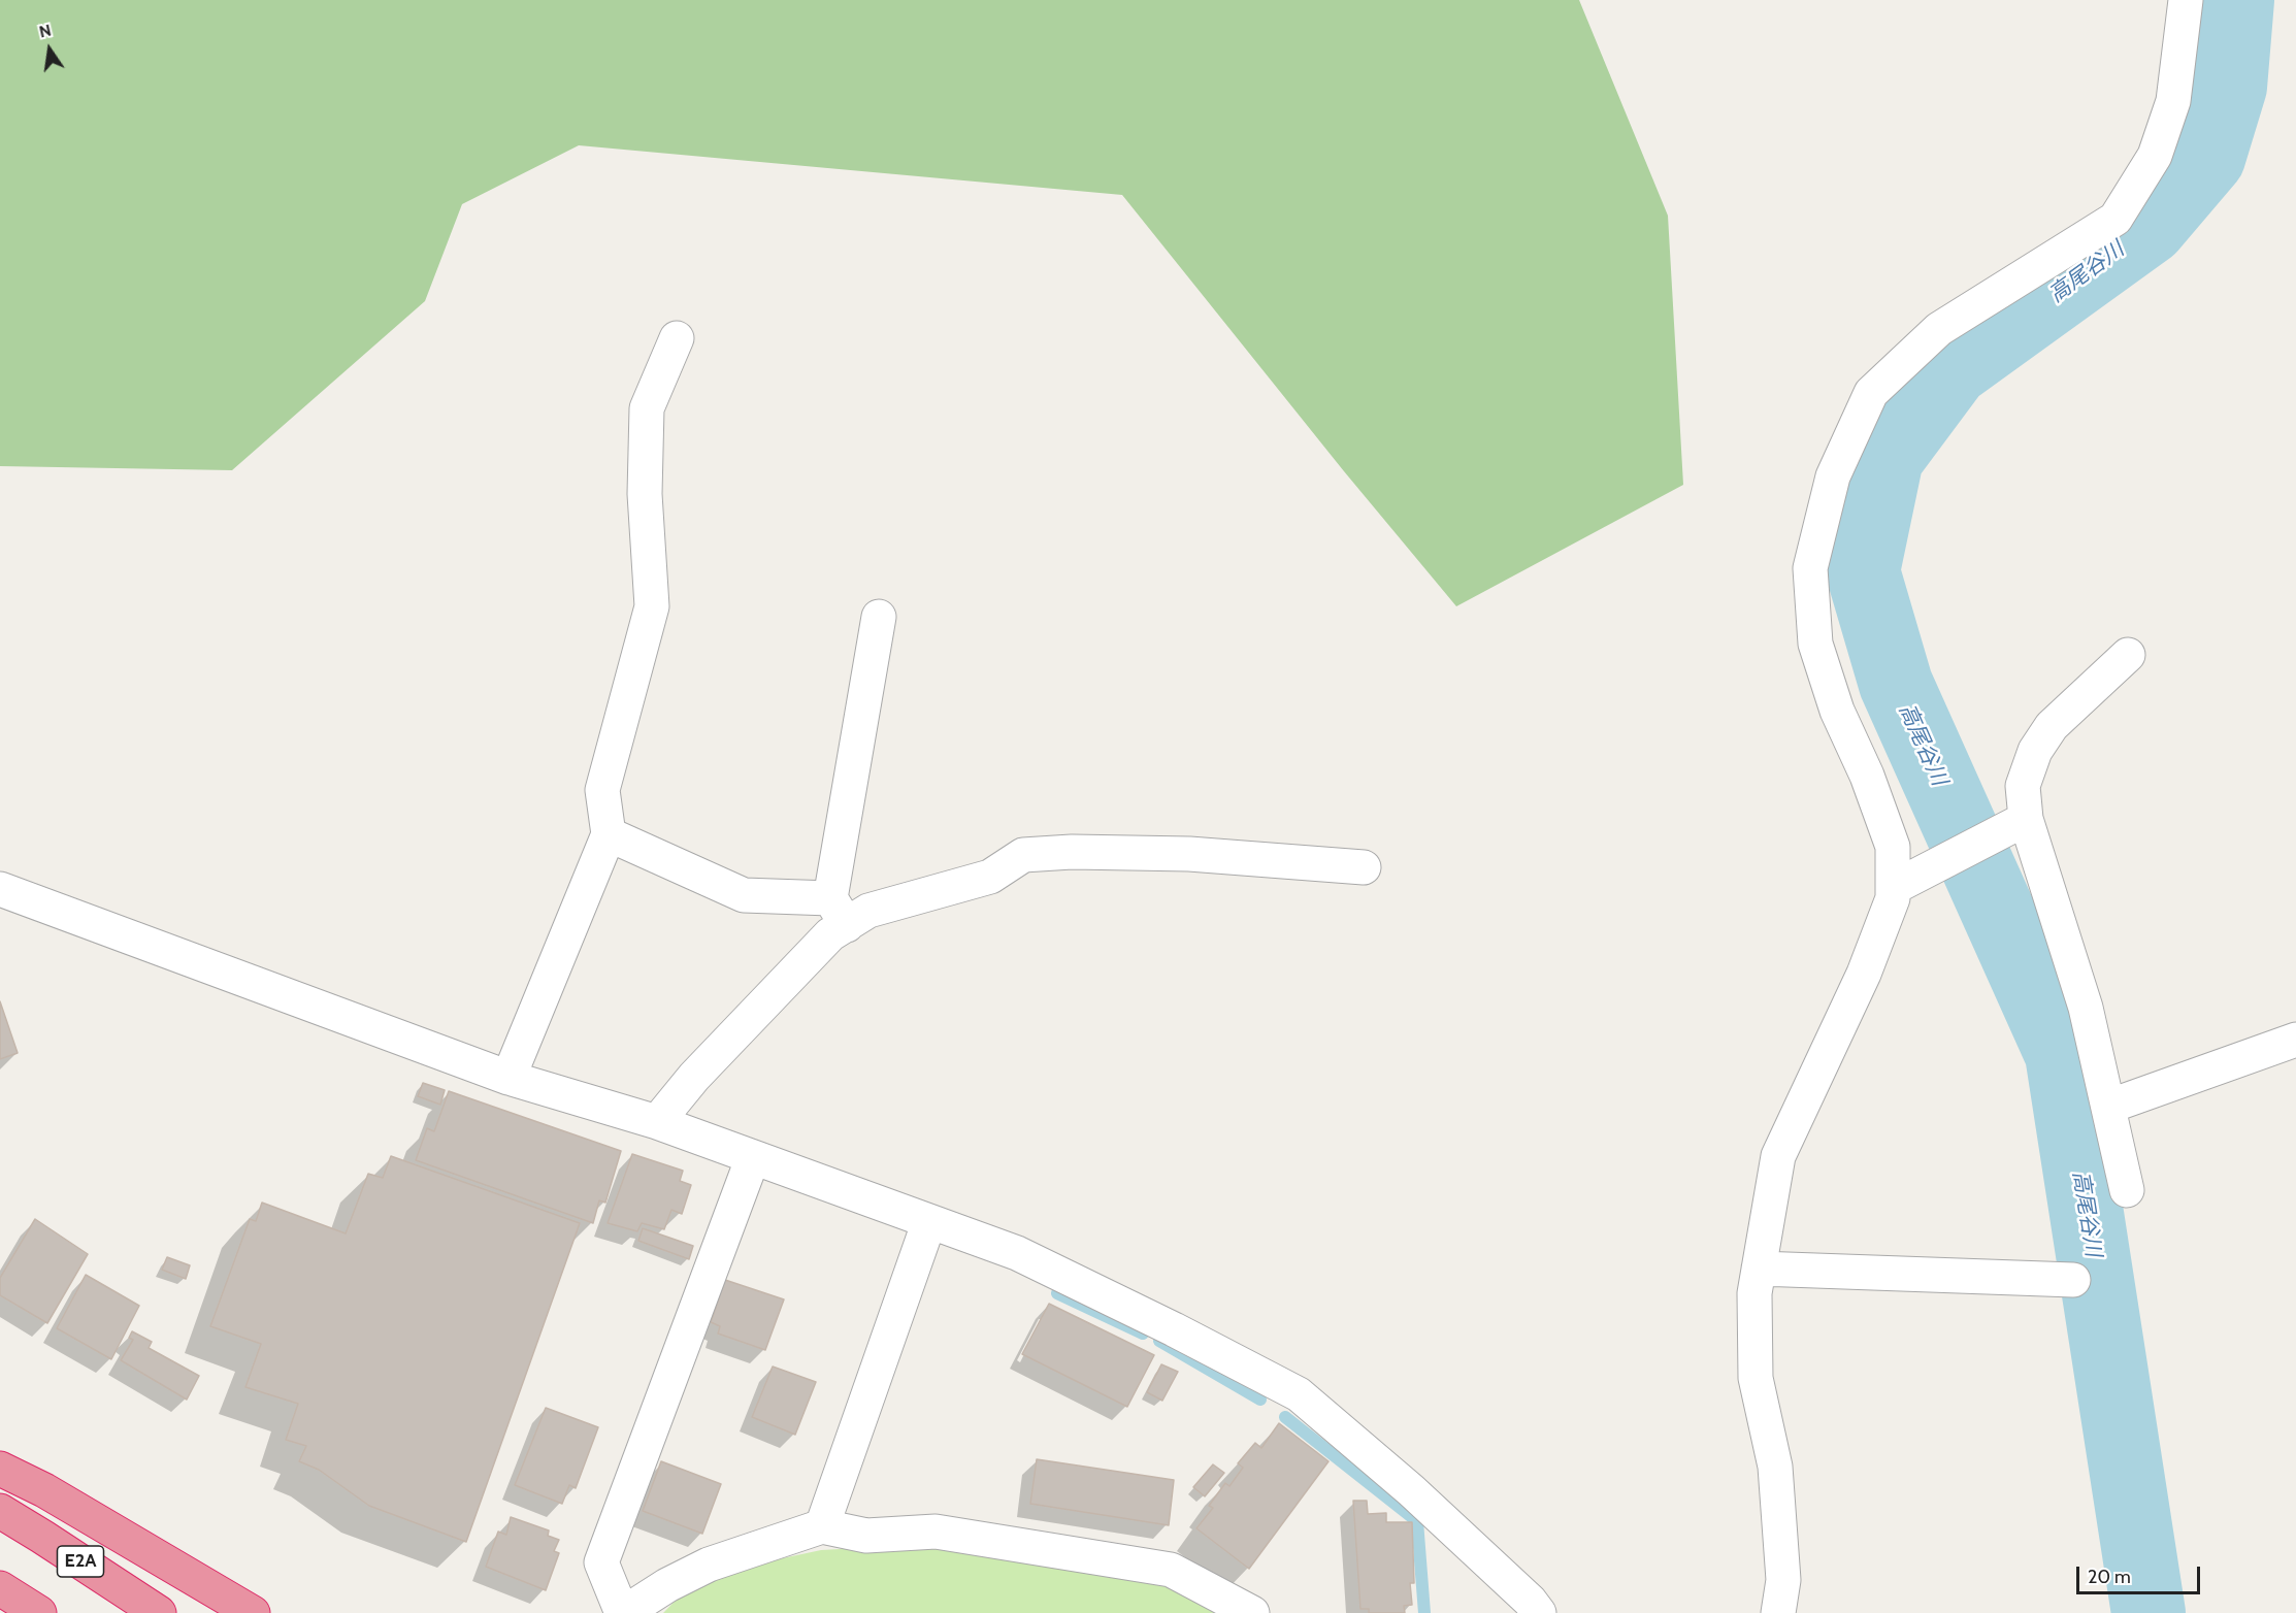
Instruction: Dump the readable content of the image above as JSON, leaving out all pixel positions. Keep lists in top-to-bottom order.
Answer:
{
  "streets": {
    "highway": ["E2A"]
  },
  "water": ["高尾谷川"],
  "scale_bar": "20 m",
  "north": "top"
}
